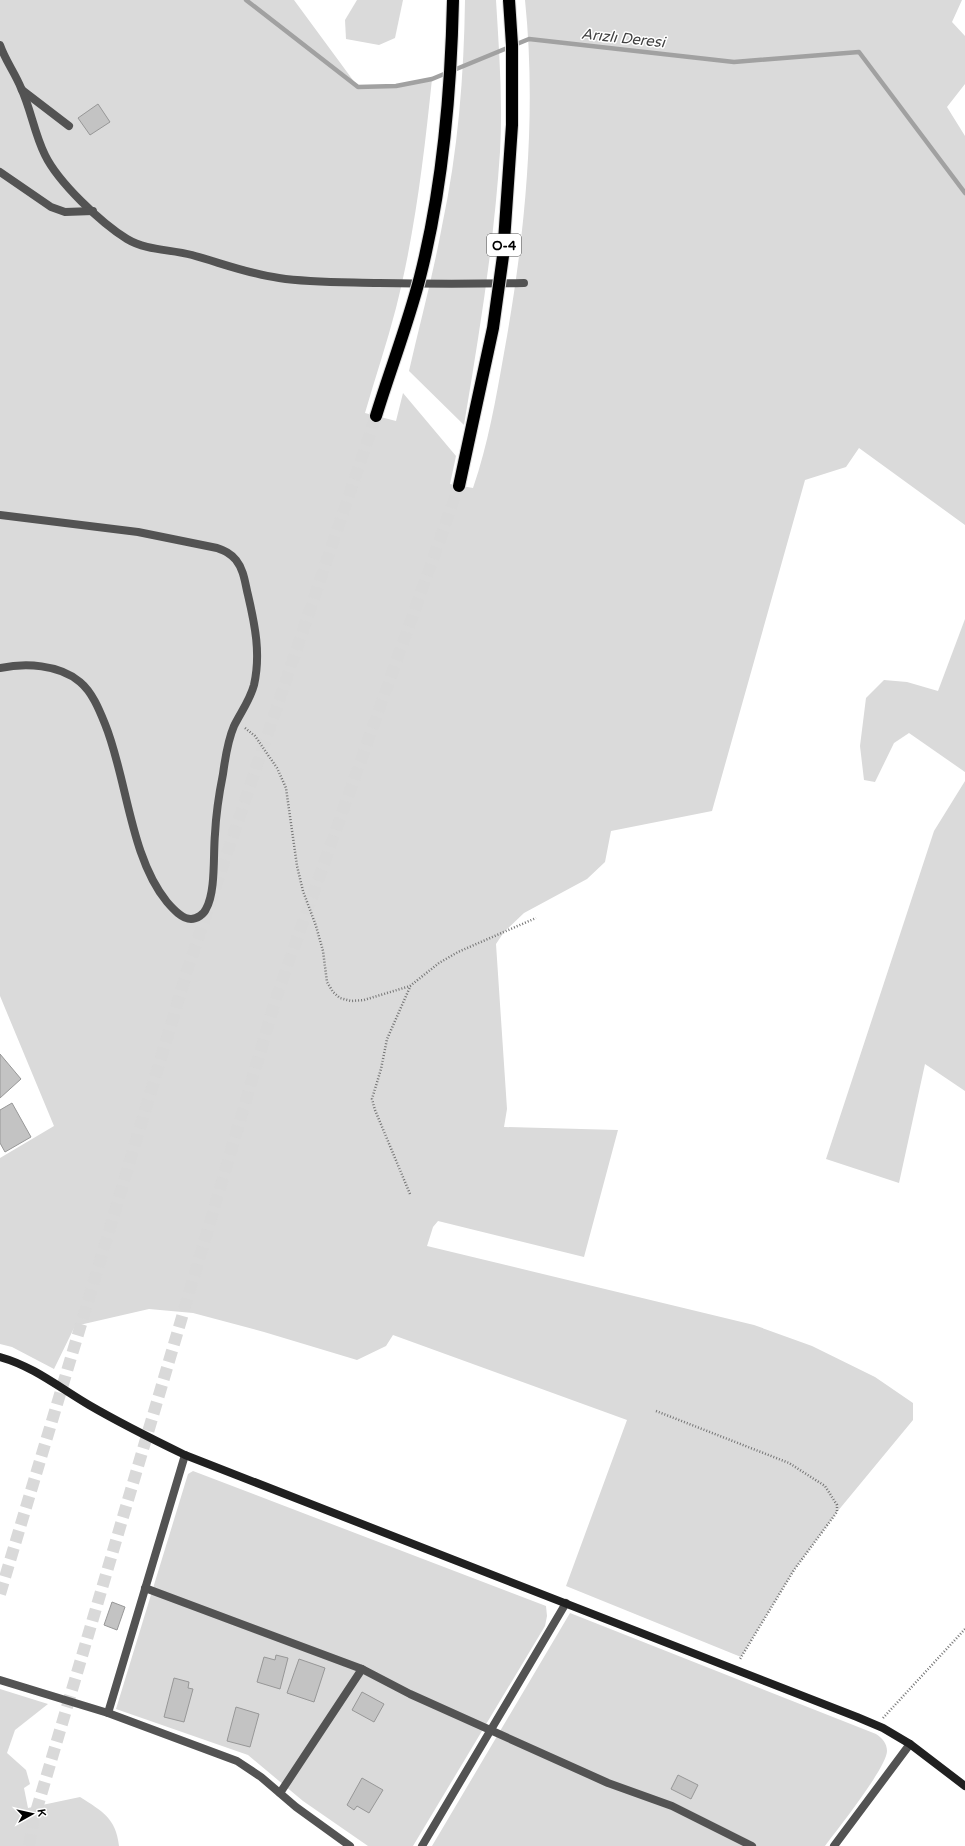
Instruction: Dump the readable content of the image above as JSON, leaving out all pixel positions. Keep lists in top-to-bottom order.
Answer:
{
  "streets": {
    "highway": ["O-4"]
  },
  "water": ["Arızlı Deresi"],
  "north": "right"
}
